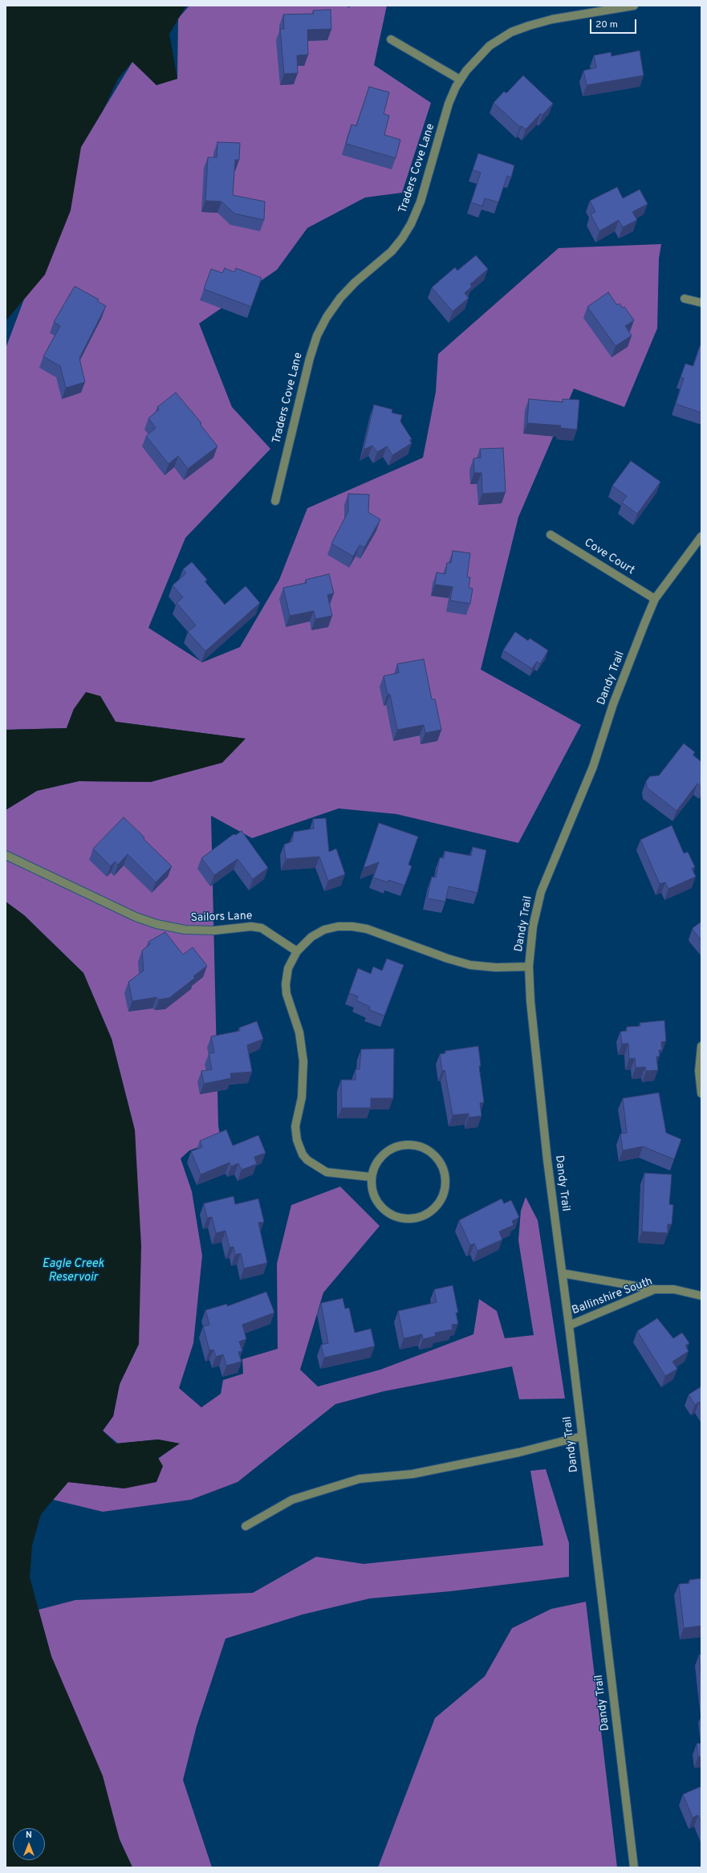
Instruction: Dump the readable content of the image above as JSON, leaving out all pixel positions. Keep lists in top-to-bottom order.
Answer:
{
  "streets": {
    "street": [
      "Traders Cove Lane",
      "Cove Court",
      "Dandy Trail",
      "Sailors Lane",
      "Ballinshire South"
    ]
  },
  "crossings": [
    ["Cove Court", "Dandy Trail"],
    ["Dandy Trail", "Ballinshire South"]
  ],
  "water": ["Eagle Creek Reservoir"],
  "scale_bar": "20 m",
  "north": "top"
}
